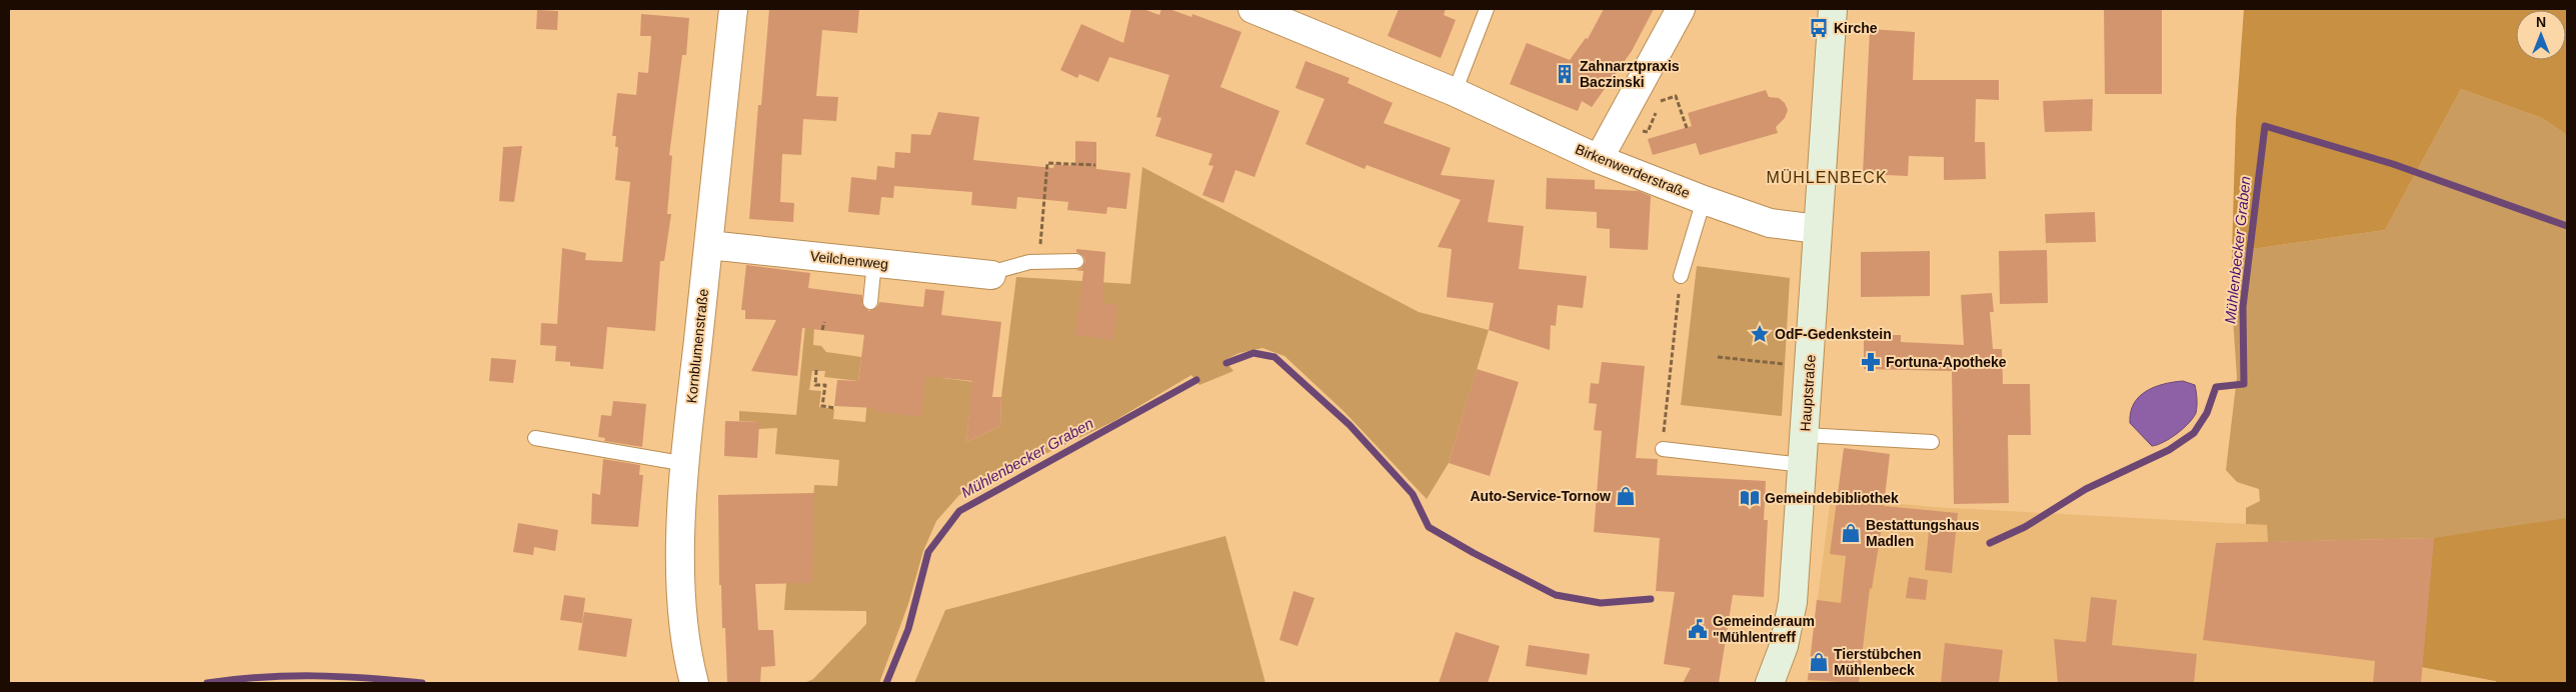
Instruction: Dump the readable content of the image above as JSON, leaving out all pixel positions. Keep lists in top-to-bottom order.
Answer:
{
  "streets": {
    "main road": ["Hauptstraße"],
    "street": ["Birkenwerderstraße", "Veilchenweg", "Kornblumenstraße"]
  },
  "crossings": [
    ["Birkenwerderstraße", "Hauptstraße"],
    ["Veilchenweg", "Kornblumenstraße"]
  ],
  "districts": ["MÜHLENBECK"],
  "water": ["Mühlenbecker Graben"],
  "places": {
    "bus stop": ["Kirche"],
    "building": ["Zahnarztpraxis Baczinski"],
    "place": ["OdF-Gedenkstein"],
    "pharmacy": ["Fortuna-Apotheke"],
    "shop": ["Auto-Service-Tornow", "Bestattungshaus Madlen", "Tierstübchen Mühlenbeck"],
    "library": ["Gemeindebibliothek"],
    "public building": ["Gemeinderaum \"Mühlentreff"]
  },
  "north": "top"
}
